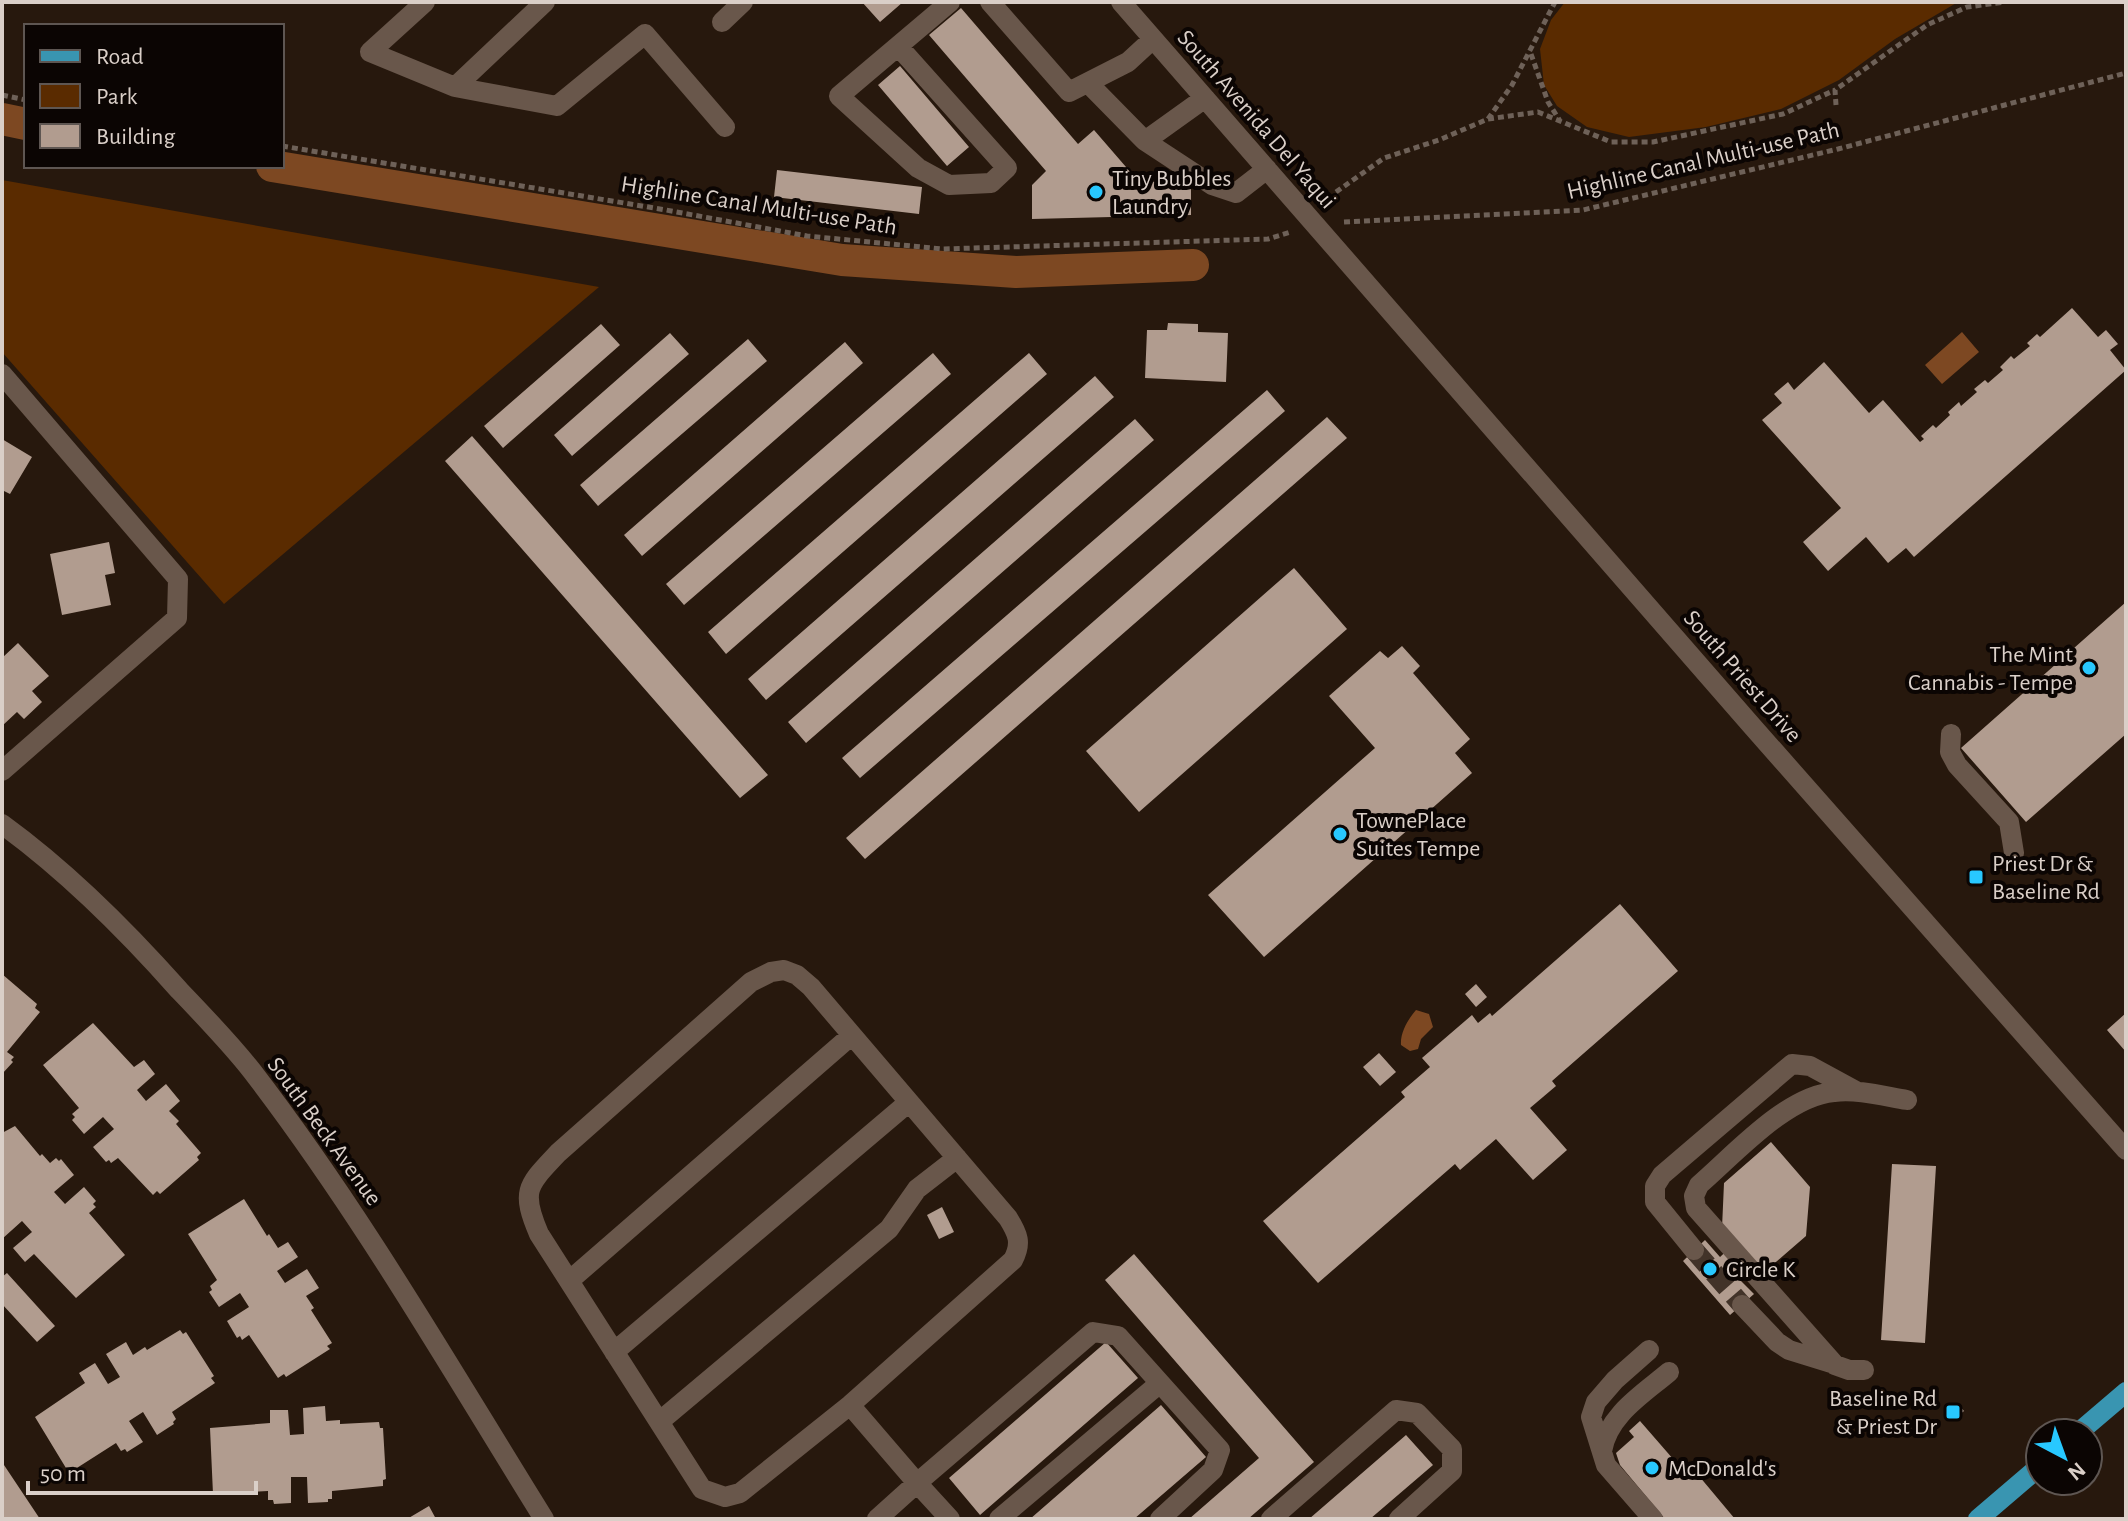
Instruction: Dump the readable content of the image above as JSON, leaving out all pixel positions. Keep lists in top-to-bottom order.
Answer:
{
  "streets": {
    "street": ["South Avenida Del Yaqui", "South Priest Drive", "South Beck Avenue"],
    "path": ["Highline Canal Multi-use Path"]
  },
  "crossings": [
    ["South Avenida Del Yaqui", "Highline Canal Multi-use Path"],
    ["South Avenida Del Yaqui", "South Priest Drive"],
    ["Highline Canal Multi-use Path", "South Priest Drive"]
  ],
  "places": {
    "other": [
      "Tiny Bubbles Laundry",
      "The Mint Cannabis - Tempe",
      "TownePlace Suites Tempe",
      "Circle K",
      "McDonald's"
    ],
    "transit": ["Priest Dr & Baseline Rd", "Baseline Rd & Priest Dr"]
  },
  "legend": ["Road", "Park", "Building"],
  "scale_bar": "50 m",
  "north": "bottom right"
}
